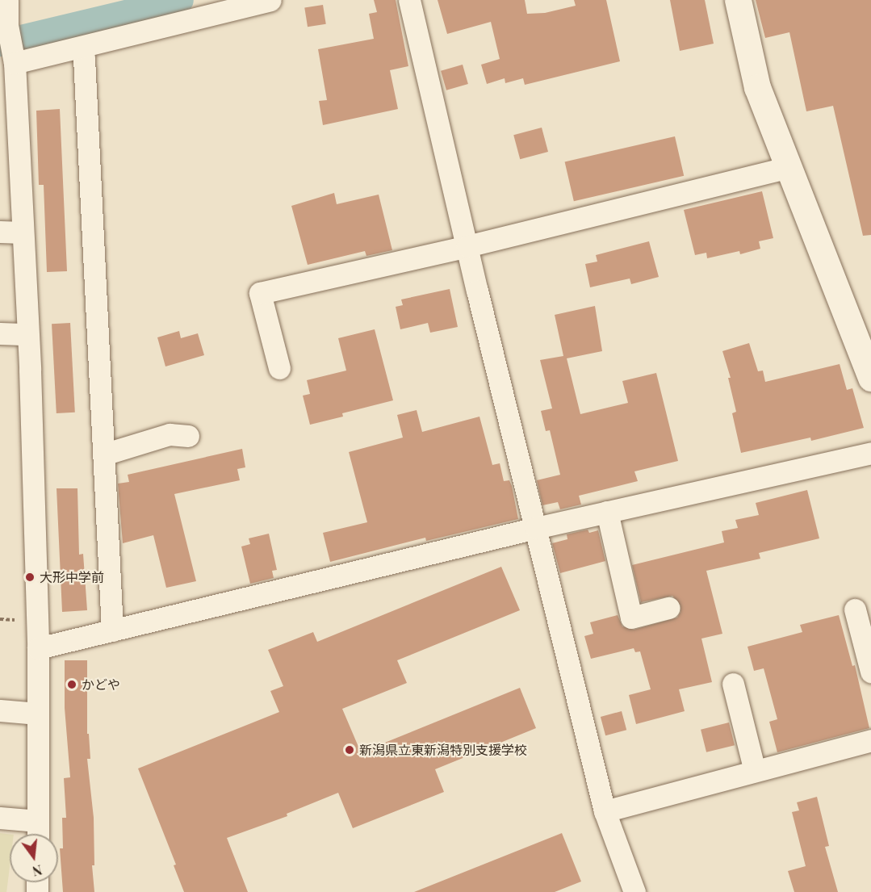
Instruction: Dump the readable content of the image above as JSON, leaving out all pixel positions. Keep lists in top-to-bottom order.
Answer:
{
  "places": ["大形中学前", "かどや", "新潟県立東新潟特別支援学校"],
  "north": "bottom"
}
